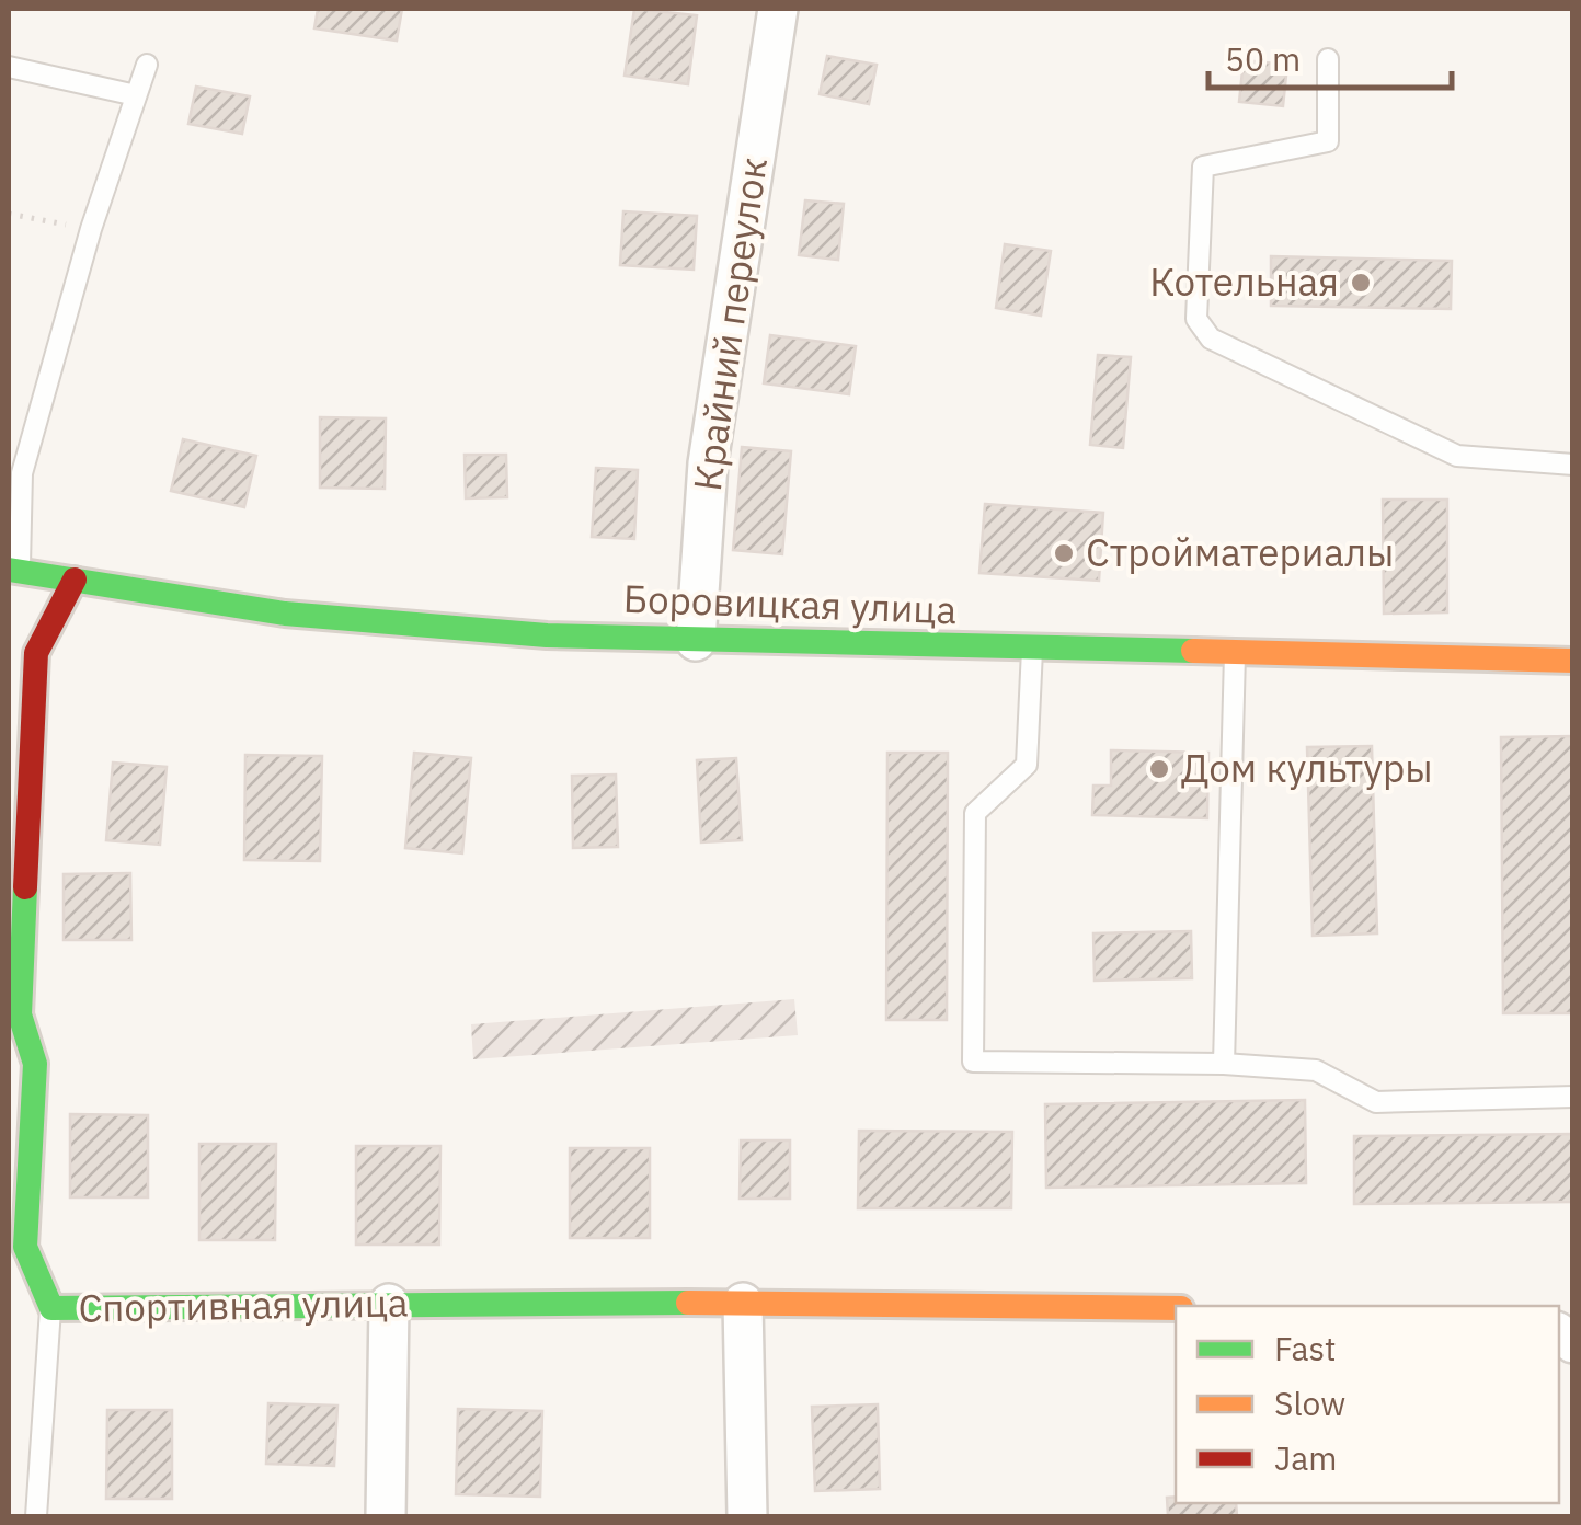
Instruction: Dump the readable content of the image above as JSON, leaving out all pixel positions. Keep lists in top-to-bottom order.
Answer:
{
  "streets": {
    "street": ["Крайний переулок", "Боровицкая улица", "Спортивная улица"]
  },
  "crossings": [
    ["Крайний переулок", "Боровицкая улица"],
    ["Боровицкая улица", "Спортивная улица"]
  ],
  "places": ["Котельная", "Стройматериалы", "Дом культуры"],
  "legend": ["Fast", "Slow", "Jam"],
  "scale_bar": "50 m"
}
